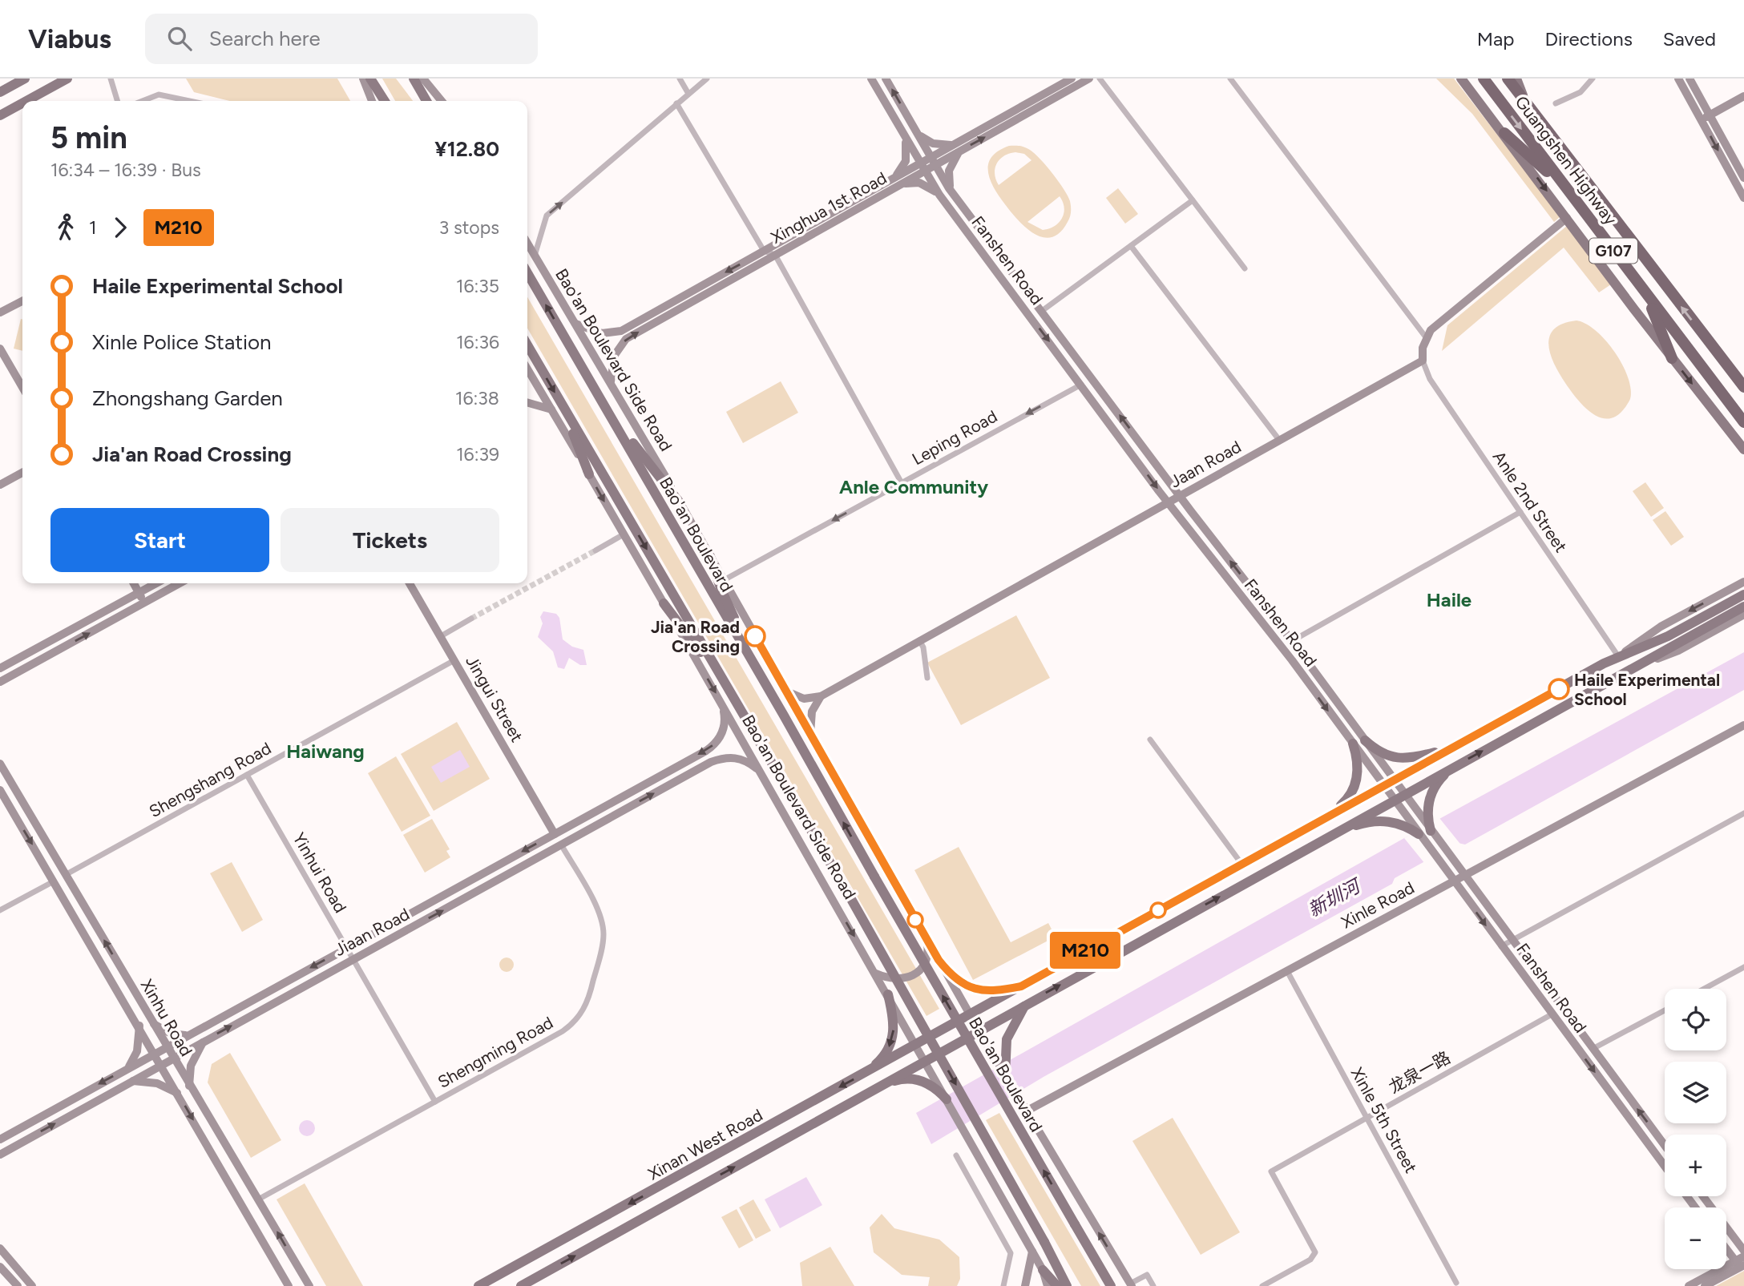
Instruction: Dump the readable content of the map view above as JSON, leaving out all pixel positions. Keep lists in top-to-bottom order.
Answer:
{
  "streets": {
    "highway": ["Guangshen Highway", "G107"],
    "main road": [
      "Xinghua 1st Road",
      "Fanshen Road",
      "Bao'an Boulevard Side Road",
      "Jaan Road",
      "Bao'an Boulevard",
      "Jingui Street",
      "Xinle Road",
      "Jiaan Road",
      "Xinhu Road",
      "Xinan West Road"
    ],
    "street": [
      "Leping Road",
      "Anle 2nd Street",
      "Shengshang Road",
      "Yinhui Road",
      "Shengming Road",
      "龙泉一路",
      "Xinle 5th Street"
    ]
  },
  "crossings": [
    ["Xinghua 1st Road", "Fanshen Road"],
    ["Xinghua 1st Road", "Bao'an Boulevard Side Road"],
    ["Fanshen Road", "Leping Road"],
    ["Fanshen Road", "Jaan Road"],
    ["Fanshen Road", "Xinle Road"],
    ["Fanshen Road", "龙泉一路"],
    ["Fanshen Road", "Xinan West Road"],
    ["Bao'an Boulevard Side Road", "Leping Road"],
    ["Bao'an Boulevard Side Road", "Jiaan Road"],
    ["Bao'an Boulevard Side Road", "Xinan West Road"],
    ["Jaan Road", "Anle 2nd Street"],
    ["Jingui Street", "Shengshang Road"],
    ["Jingui Street", "Jiaan Road"],
    ["Shengshang Road", "Yinhui Road"],
    ["Shengshang Road", "Xinhu Road"],
    ["Yinhui Road", "Jiaan Road"],
    ["Yinhui Road", "Shengming Road"],
    ["Xinle Road", "Xinle 5th Street"],
    ["Jiaan Road", "Xinhu Road"],
    ["Jiaan Road", "Shengming Road"],
    ["Xinhu Road", "Shengming Road"],
    ["龙泉一路", "Xinle 5th Street"]
  ],
  "one_way": ["Leping Road"],
  "districts": ["Anle Community", "Haile", "Haiwang"],
  "water": ["新圳河"],
  "places": ["Jia'an Road Crossing", "Haile Experimental School"],
  "lines": ["bus line M210"],
  "page": {
    "header": "Viabus",
    "search": "Search here",
    "nav": ["Map", "Directions", "Saved"],
    "on_map": "M210",
    "heading": ["5 min", "16:34 – 16:39 · Bus", "¥12.80"],
    "legs": ["1", "M210", "3 stops"],
    "list": [
      {
        "name": "Haile Experimental School",
        "value": "16:35"
      },
      {
        "name": "Xinle Police Station",
        "value": "16:36"
      },
      {
        "name": "Zhongshang Garden",
        "value": "16:38"
      },
      {
        "name": "Jia'an Road Crossing",
        "value": "16:39"
      }
    ],
    "buttons": ["Start", "Tickets"],
    "map_buttons": ["+", "−"]
  }
}
